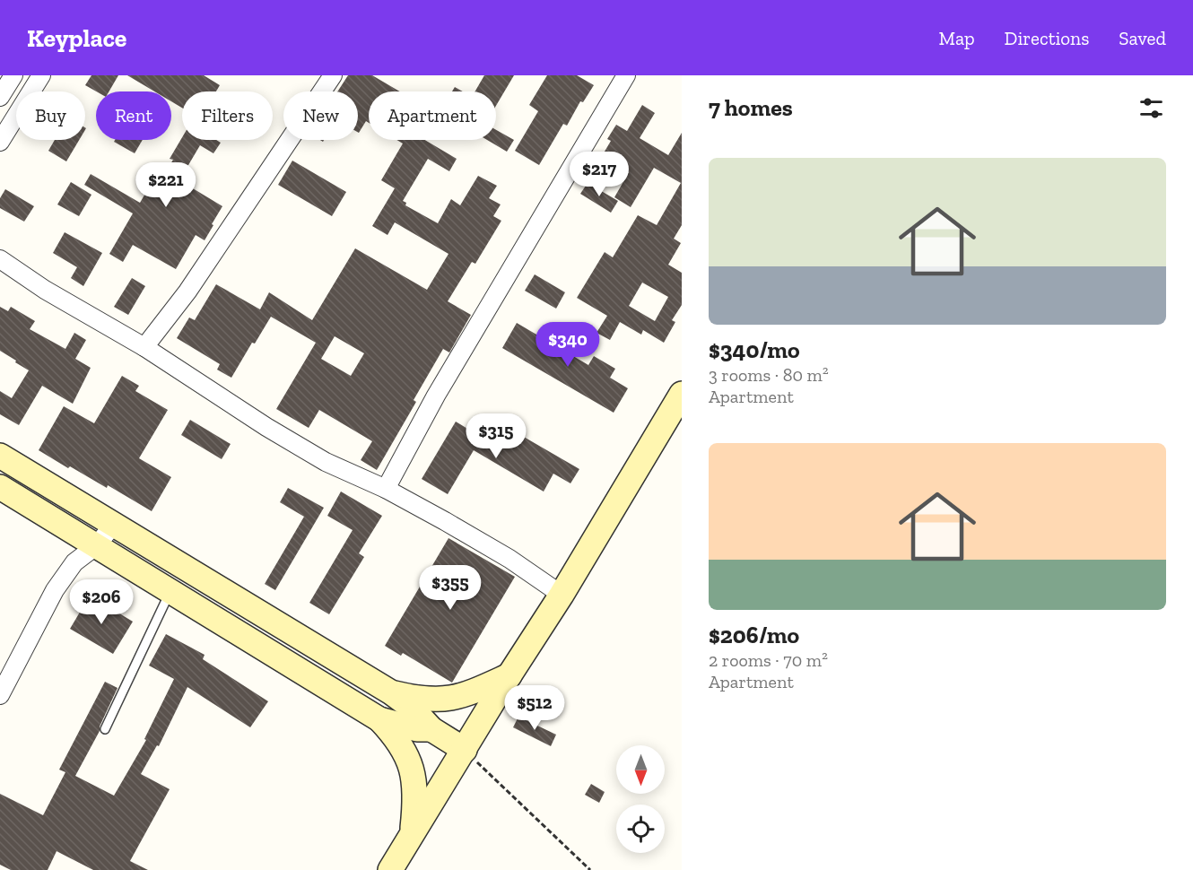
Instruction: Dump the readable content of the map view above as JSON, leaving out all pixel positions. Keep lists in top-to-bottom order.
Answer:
{
  "north": "bottom",
  "page": {
    "header": "Keyplace",
    "nav": ["Map", "Directions", "Saved"],
    "heading": "7 homes",
    "chip": [
      "Buy",
      "Rent",
      "Filters",
      "New",
      "Apartment"
    ],
    "list": [
      {
        "name": "$340/mo",
        "note": "3 rooms · 80 m² · Apartment"
      },
      {
        "name": "$206/mo",
        "note": "2 rooms · 70 m² · Apartment"
      }
    ],
    "price": [
      "$217",
      "$221",
      "$340",
      "$315",
      "$355",
      "$206",
      "$512"
    ]
  }
}
